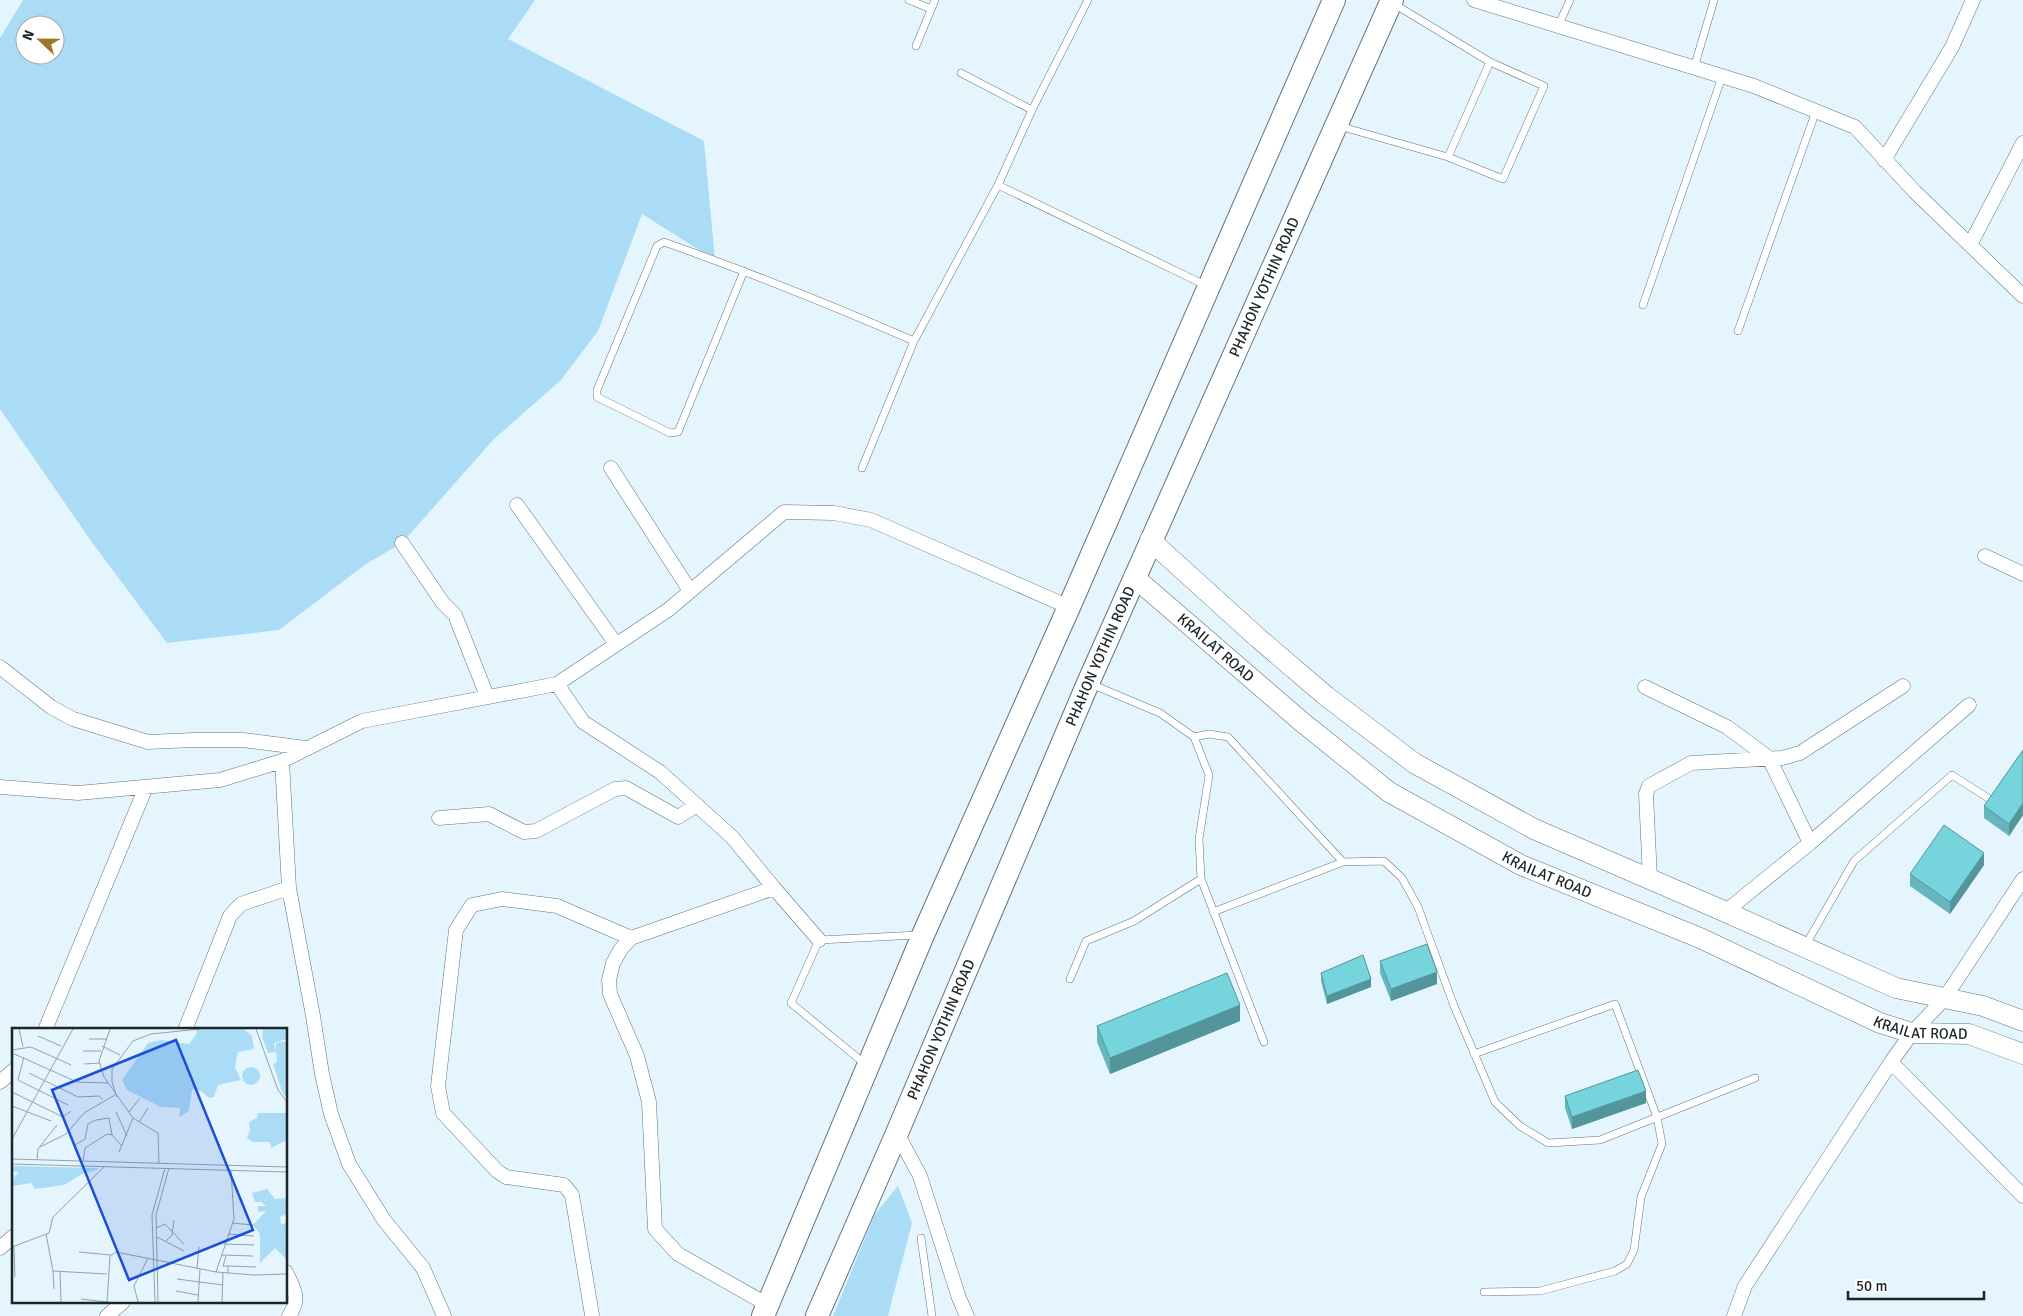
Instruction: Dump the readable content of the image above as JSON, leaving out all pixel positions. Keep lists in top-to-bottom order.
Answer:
{
  "streets": {
    "main road": ["PHAHON YOTHIN ROAD", "KRAILAT ROAD"]
  },
  "crossings": [
    ["PHAHON YOTHIN ROAD", "KRAILAT ROAD"]
  ],
  "scale_bar": "50 m",
  "north": "left"
}
